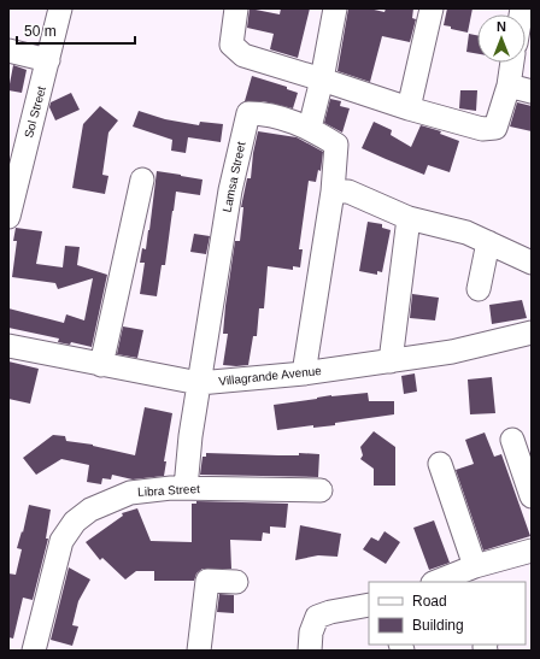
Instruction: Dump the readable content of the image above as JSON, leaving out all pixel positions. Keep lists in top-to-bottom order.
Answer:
{
  "streets": {
    "street": [
      "Sol Street",
      "Lamsa Street",
      "Villagrande Avenue",
      "Libra Street"
    ]
  },
  "crossings": [
    ["Lamsa Street", "Villagrande Avenue"]
  ],
  "legend": ["Road", "Building"],
  "scale_bar": "50 m",
  "north": "top"
}
